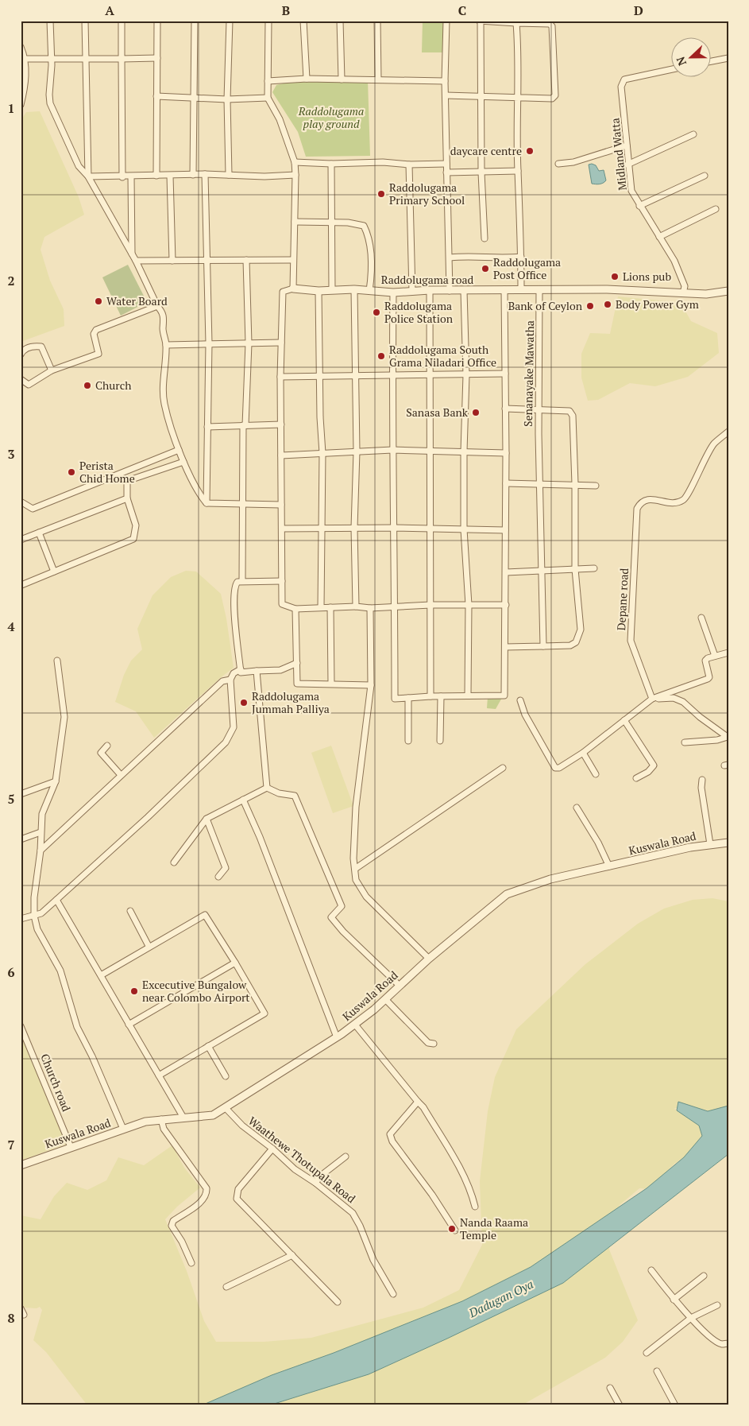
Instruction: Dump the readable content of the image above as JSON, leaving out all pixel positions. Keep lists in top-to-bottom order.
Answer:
{
  "streets": {
    "street": [
      "Midland Watta",
      "Raddolugama road",
      "Senanayake Mawatha",
      "Depane road",
      "Kuswala Road",
      "Church road",
      "Waathewe Thotupala Road"
    ]
  },
  "crossings": [
    ["Midland Watta", "Raddolugama road"],
    ["Raddolugama road", "Senanayake Mawatha"],
    ["Kuswala Road", "Church road"],
    ["Kuswala Road", "Waathewe Thotupala Road"]
  ],
  "water": ["Dadugan Oya"],
  "parks": ["Raddolugama play ground"],
  "places": [
    "daycare centre",
    "Raddolugama Primary School",
    "Raddolugama Post Office",
    "Lions pub",
    "Water Board",
    "Body Power Gym",
    "Bank of Ceylon",
    "Raddolugama Police Station",
    "Raddolugama South Grama Niladari Office",
    "Church",
    "Sanasa Bank",
    "Perista Chid Home",
    "Raddolugama Jummah Palliya",
    "Excecutive Bungalow near Colombo Airport",
    "Nanda Raama Temple"
  ],
  "north": "left",
  "grid": {
    "columns": [
      "A",
      "B",
      "C",
      "D"
    ],
    "rows": [
      "1",
      "2",
      "3",
      "4",
      "5",
      "6",
      "7",
      "8"
    ]
  }
}
